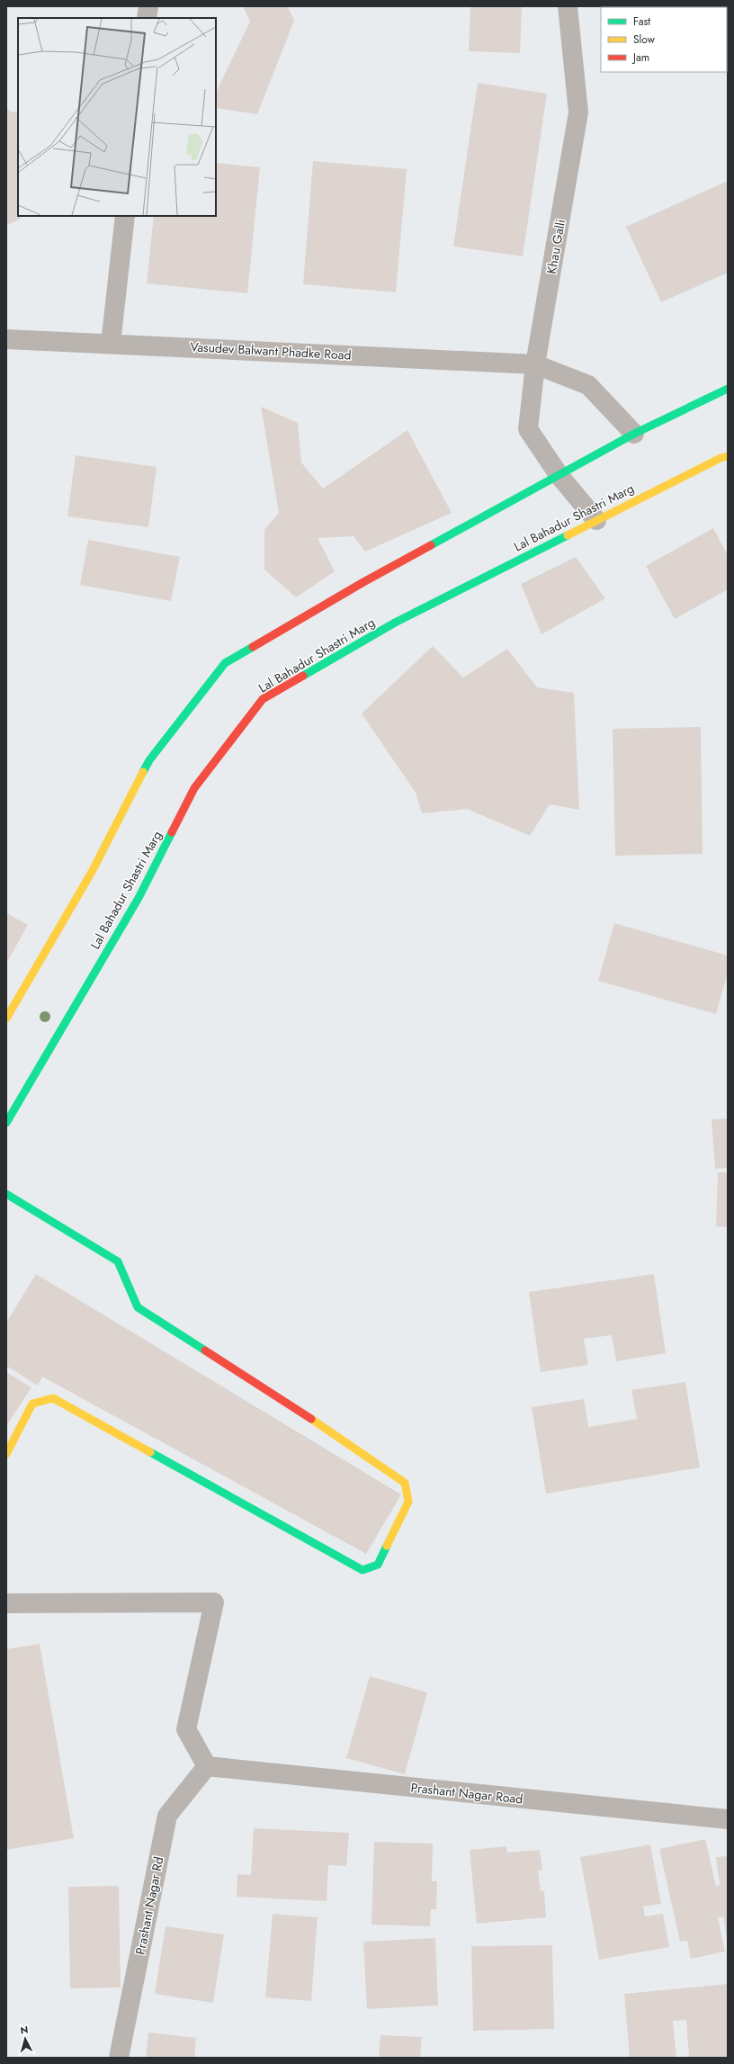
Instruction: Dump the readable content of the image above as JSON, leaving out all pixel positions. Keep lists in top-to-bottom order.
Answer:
{
  "streets": {
    "main road": ["Lal Bahadur Shastri Marg"],
    "street": [
      "Khau Galli",
      "Vasudev Balwant Phadke Road",
      "Prashant Nagar Road",
      "Prashant Nagar Rd"
    ]
  },
  "crossings": [
    ["Khau Galli", "Vasudev Balwant Phadke Road"],
    ["Khau Galli", "Lal Bahadur Shastri Marg"],
    ["Prashant Nagar Road", "Prashant Nagar Rd"]
  ],
  "legend": ["Fast", "Slow", "Jam"],
  "north": "top"
}
